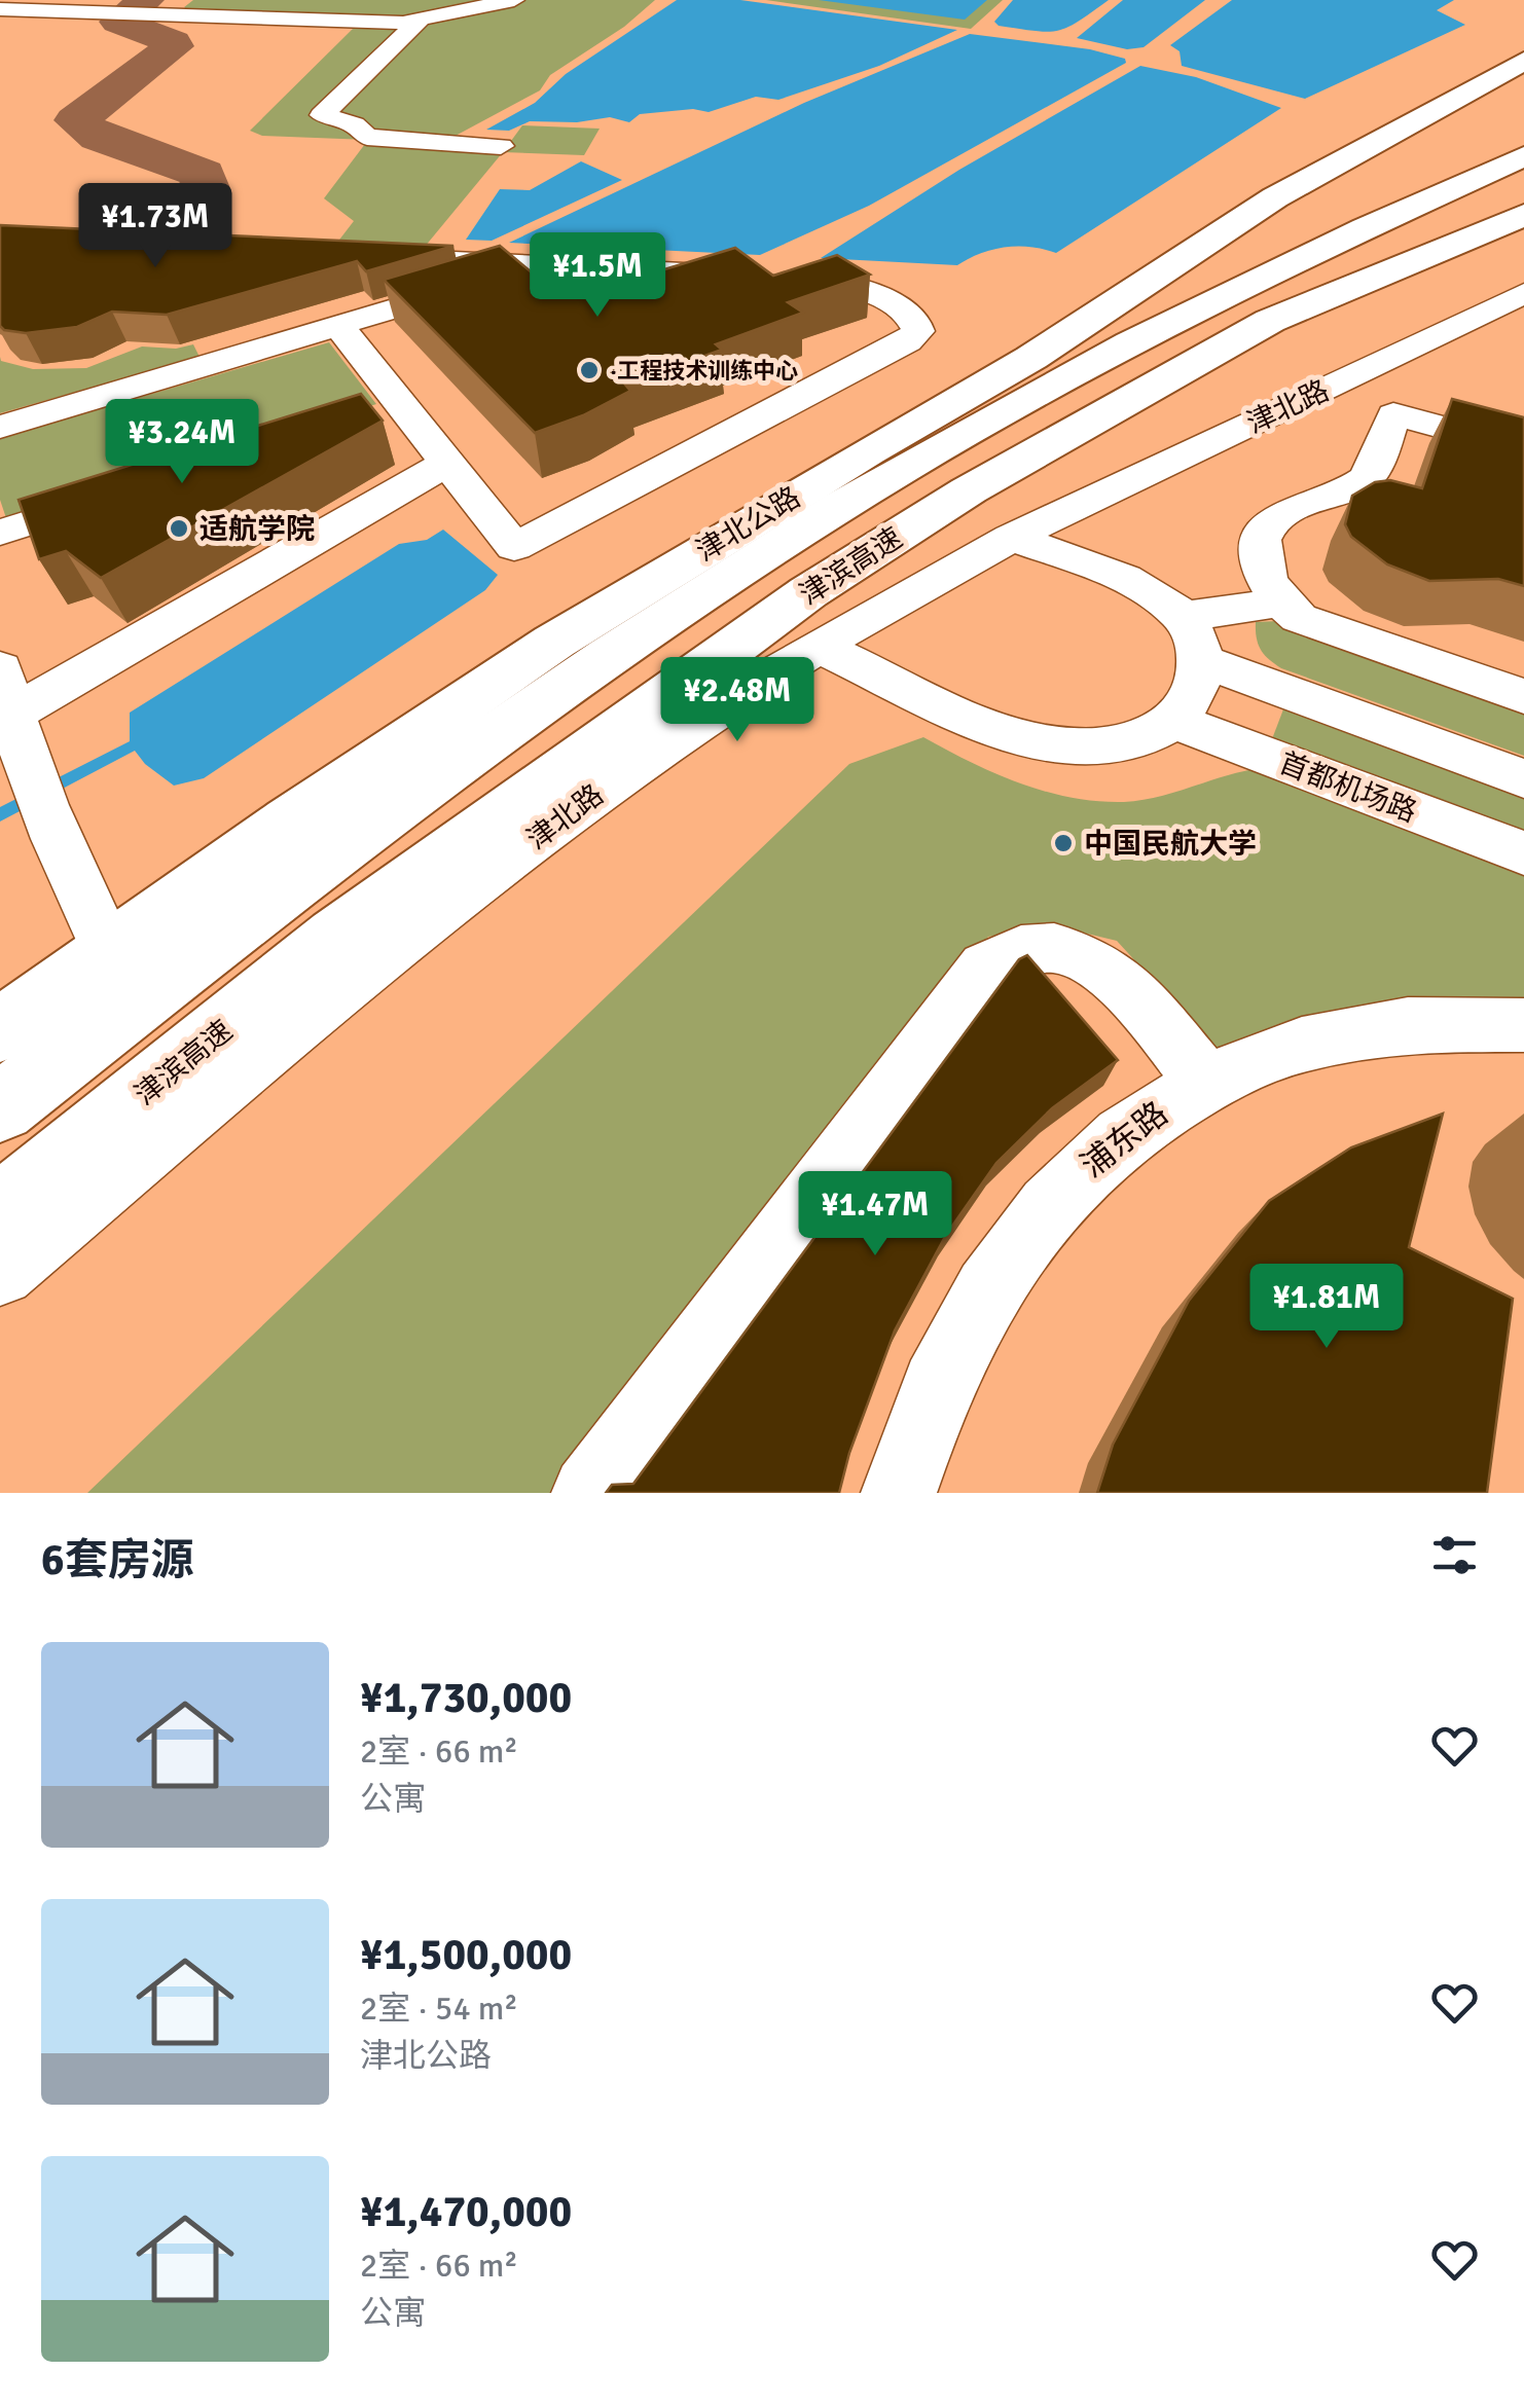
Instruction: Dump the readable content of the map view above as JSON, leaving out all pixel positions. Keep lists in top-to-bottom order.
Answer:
{
  "streets": {
    "main road": ["津北公路", "津滨高速"],
    "street": ["津北路", "首都机场路", "浦东路"]
  },
  "places": ["·工程技术训练中心", "适航学院", "中国民航大学"],
  "page": {
    "price": [
      "¥1.73M",
      "¥1.5M",
      "¥3.24M",
      "¥2.48M",
      "¥1.47M",
      "¥1.81M"
    ],
    "heading": "6套房源",
    "list": [
      {
        "name": "¥1,730,000",
        "note": "2室 · 66 m² · 公寓"
      },
      {
        "name": "¥1,500,000",
        "note": "2室 · 54 m² · 津北公路"
      },
      {
        "name": "¥1,470,000",
        "note": "2室 · 66 m² · 公寓"
      }
    ]
  }
}
